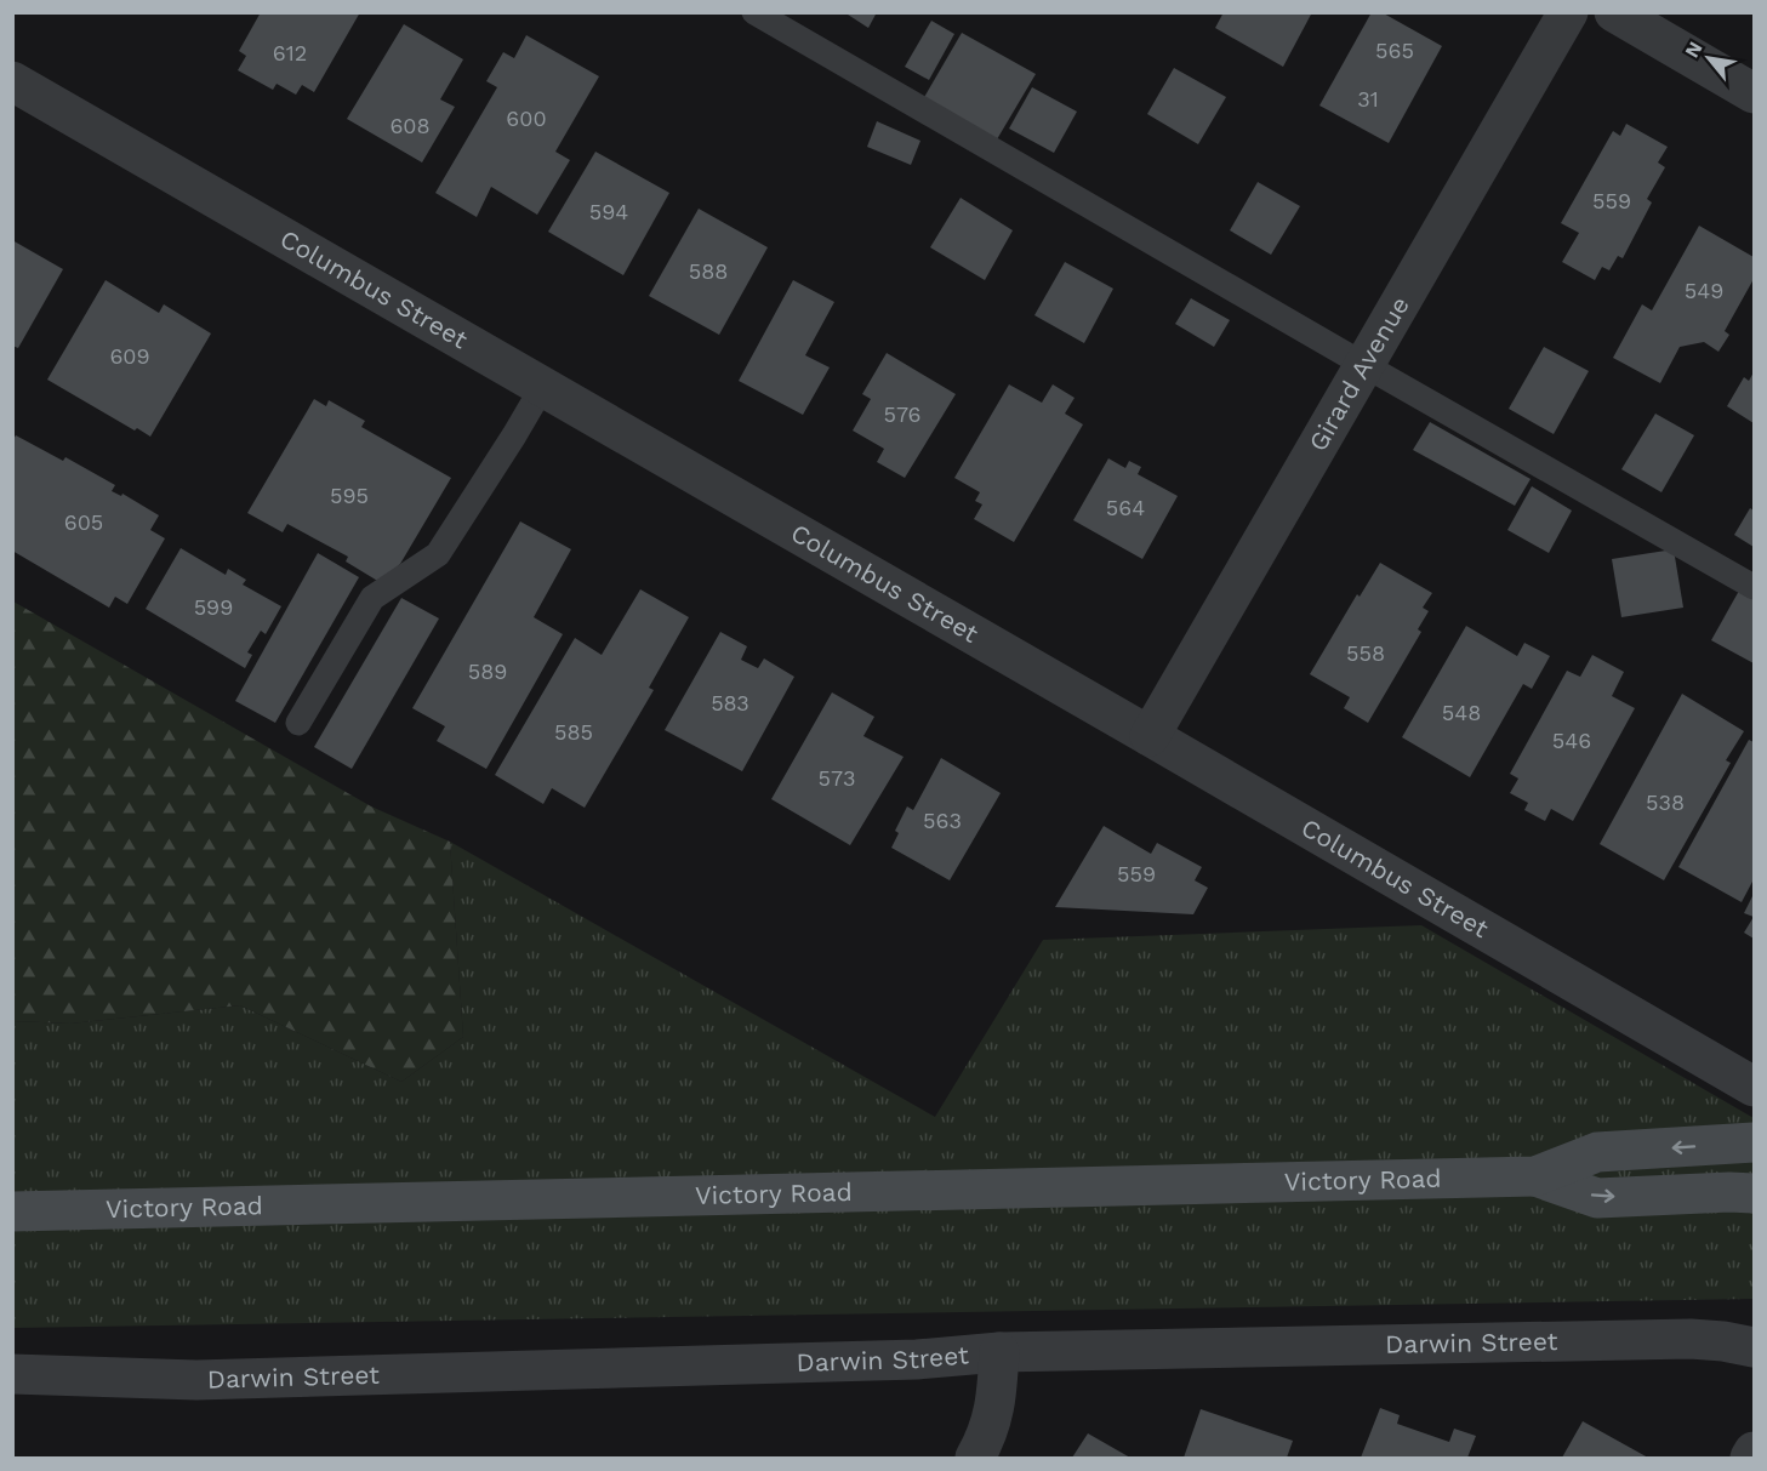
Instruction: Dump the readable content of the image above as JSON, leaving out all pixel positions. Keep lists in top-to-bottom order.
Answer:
{
  "streets": {
    "main road": ["Victory Road"],
    "street": ["Columbus Street", "Girard Avenue", "Darwin Street"]
  },
  "crossings": [
    ["Columbus Street", "Girard Avenue"]
  ],
  "house_numbers": [
    "565",
    "612",
    "31",
    "600",
    "608",
    "559",
    "594",
    "588",
    "549",
    "609",
    "576",
    "595",
    "564",
    "605",
    "599",
    "558",
    "589",
    "583",
    "548",
    "585",
    "546",
    "573",
    "538",
    "563",
    "559"
  ],
  "north": "top left"
}
